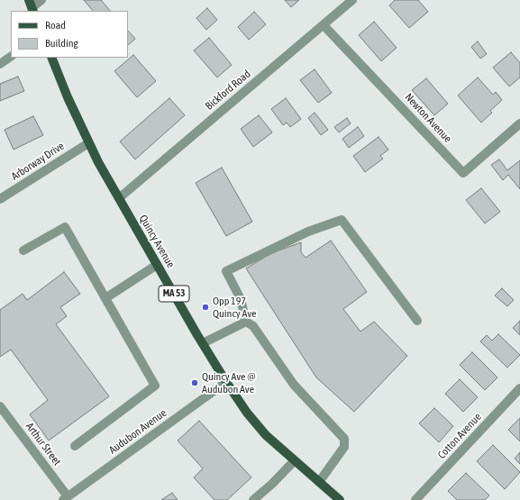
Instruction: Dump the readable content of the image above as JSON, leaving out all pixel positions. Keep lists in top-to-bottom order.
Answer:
{
  "streets": {
    "main road": ["Quincy Avenue", "MA 53"],
    "street": [
      "Bickford Road",
      "Newton Avenue",
      "Arborway Drive",
      "Audubon Avenue",
      "Cotton Avenue",
      "Arthur Street"
    ]
  },
  "crossings": [
    ["Bickford Road", "Newton Avenue"],
    ["Bickford Road", "Quincy Avenue"],
    ["Arborway Drive", "Quincy Avenue"],
    ["Quincy Avenue", "Audubon Avenue"],
    ["Audubon Avenue", "Arthur Street"]
  ],
  "places": ["Opp 197 Quincy Ave", "Quincy Ave @ Audubon Ave"],
  "legend": ["Road", "Building"]
}
